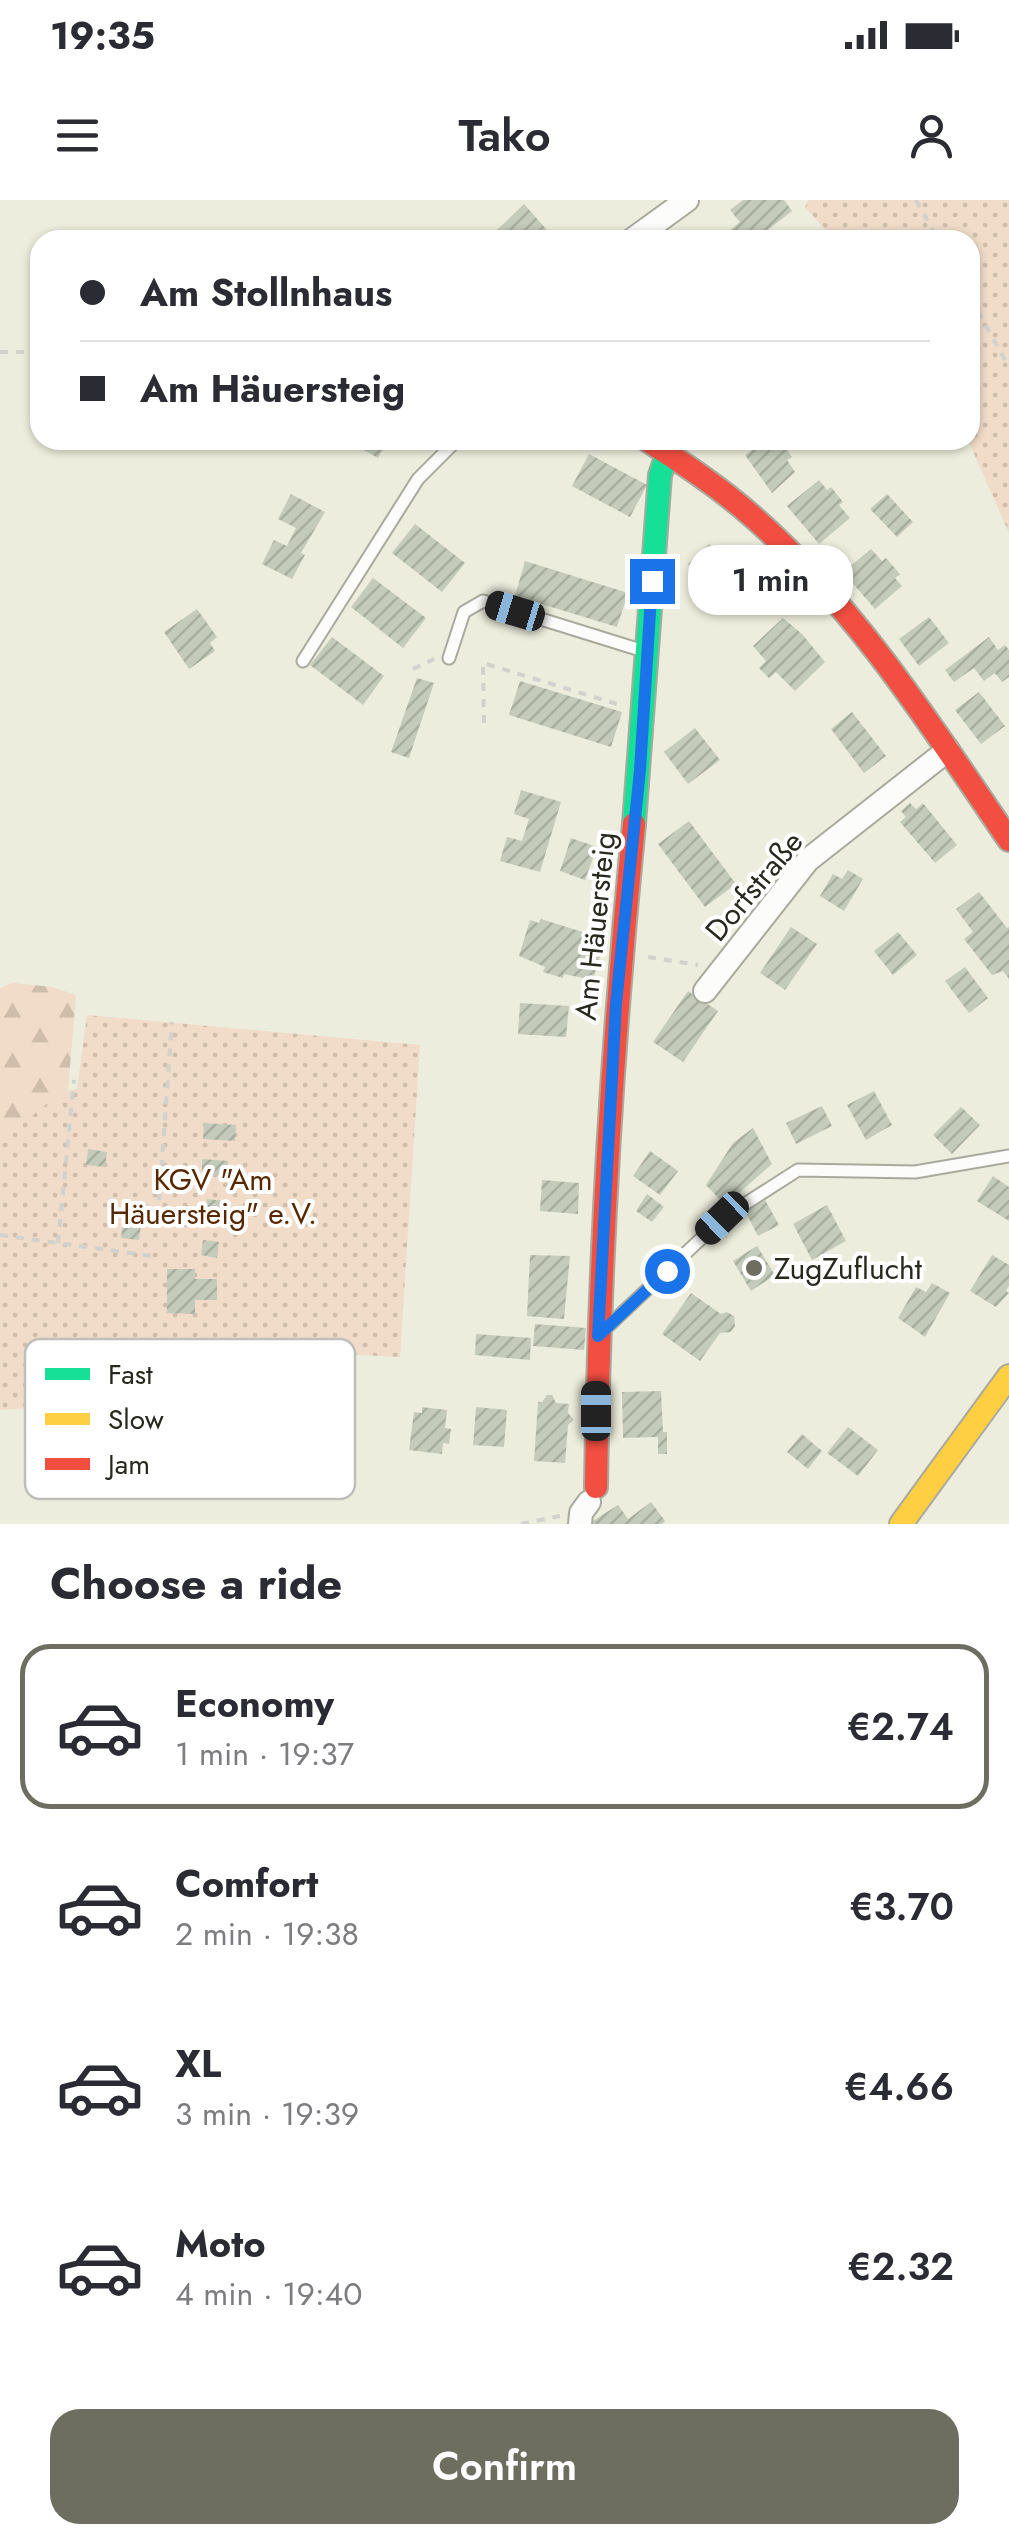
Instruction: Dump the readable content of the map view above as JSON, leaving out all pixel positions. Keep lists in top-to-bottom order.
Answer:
{
  "streets": {
    "street": ["Dorfstraße", "Am Häuersteig"]
  },
  "parks": ["KGV \"Am Häuersteig\" e.V."],
  "places": ["ZugZuflucht"],
  "legend": ["Fast", "Slow", "Jam"],
  "page": {
    "status": "19:35",
    "header": "Tako",
    "banner": ["Am Stollnhaus", "Am Häuersteig"],
    "bubble": "1 min",
    "heading": "Choose a ride",
    "list": [
      {
        "name": "Economy",
        "note": "1 min · 19:37",
        "value": "€2.74"
      },
      {
        "name": "Comfort",
        "note": "2 min · 19:38",
        "value": "€3.70"
      },
      {
        "name": "XL",
        "note": "3 min · 19:39",
        "value": "€4.66"
      },
      {
        "name": "Moto",
        "note": "4 min · 19:40",
        "value": "€2.32"
      }
    ],
    "buttons": "Confirm"
  }
}
